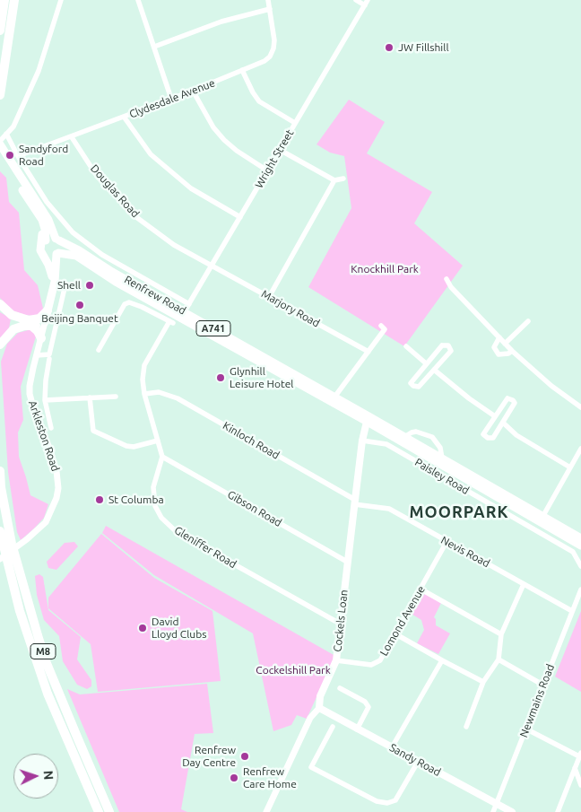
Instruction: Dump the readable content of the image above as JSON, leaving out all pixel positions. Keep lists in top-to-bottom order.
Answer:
{
  "streets": {
    "highway": ["M8"],
    "main road": [
      "Renfrew Road",
      "A741",
      "Arkleston Road",
      "Paisley Road",
      "Cockels Loan",
      "Sandy Road"
    ],
    "street": [
      "Clydesdale Avenue",
      "Wright Street",
      "Douglas Road",
      "Marjory Road",
      "Kinloch Road",
      "Gibson Road",
      "Gleniffer Road",
      "Nevis Road",
      "Lomond Avenue",
      "Newmains Road"
    ]
  },
  "crossings": [
    ["Clydesdale Avenue", "Douglas Road"],
    ["Clydesdale Avenue", "Renfrew Road"],
    ["Wright Street", "Douglas Road"],
    ["Wright Street", "Renfrew Road"],
    ["Wright Street", "Marjory Road"],
    ["Douglas Road", "Marjory Road"],
    ["Renfrew Road", "Arkleston Road"],
    ["Renfrew Road", "Paisley Road"],
    ["Renfrew Road", "Cockels Loan"],
    ["Kinloch Road", "Nevis Road"],
    ["Kinloch Road", "Cockels Loan"],
    ["Paisley Road", "Cockels Loan"],
    ["Gibson Road", "Gleniffer Road"],
    ["Gibson Road", "Cockels Loan"],
    ["Gleniffer Road", "Cockels Loan"],
    ["Nevis Road", "Cockels Loan"],
    ["Nevis Road", "Lomond Avenue"],
    ["Nevis Road", "Newmains Road"],
    ["Cockels Loan", "Lomond Avenue"],
    ["Cockels Loan", "Sandy Road"],
    ["Newmains Road", "Sandy Road"]
  ],
  "districts": ["MOORPARK"],
  "parks": ["Knockhill Park", "Cockelshill Park"],
  "places": [
    "JW Fillshill",
    "Sandyford Road",
    "Shell",
    "Beijing Banquet",
    "Glynhill Leisure Hotel",
    "St Columba",
    "David Lloyd Clubs",
    "Renfrew Day Centre",
    "Renfrew Care Home"
  ],
  "north": "right"
}
